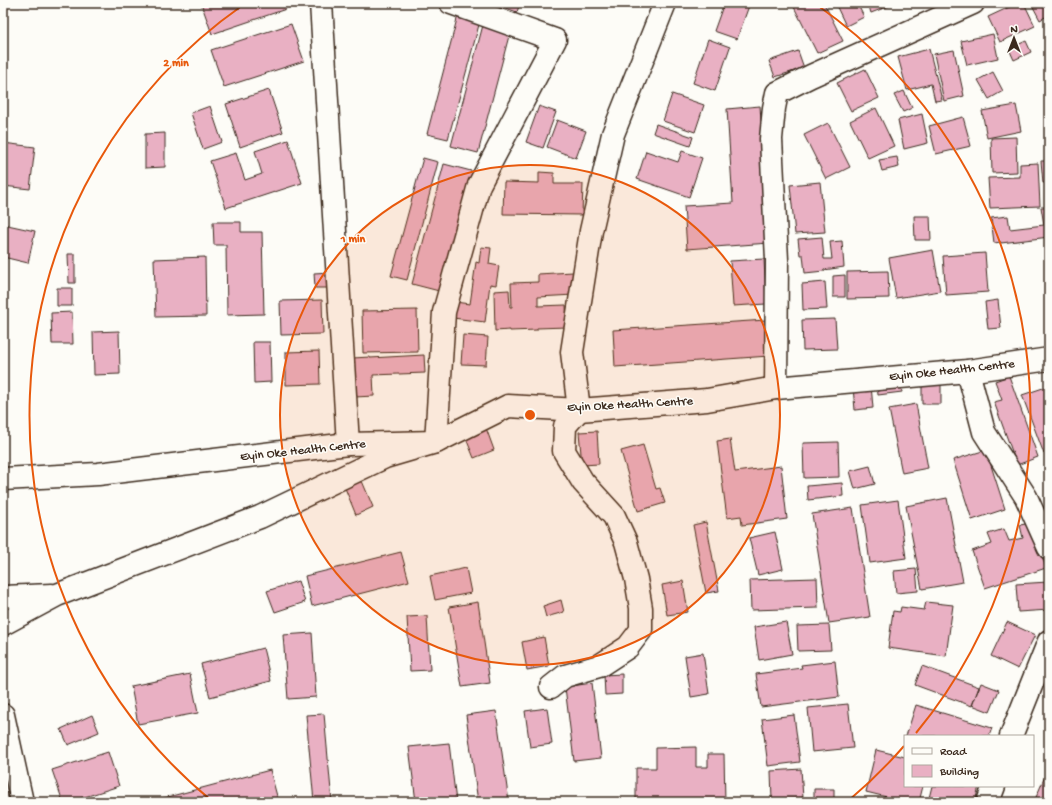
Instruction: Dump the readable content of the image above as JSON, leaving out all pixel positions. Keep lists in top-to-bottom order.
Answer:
{
  "streets": {
    "street": ["Eyin Oke Health Centre"]
  },
  "legend": ["Road", "Building"],
  "north": "top",
  "rings": ["2 min", "1 min"]
}
